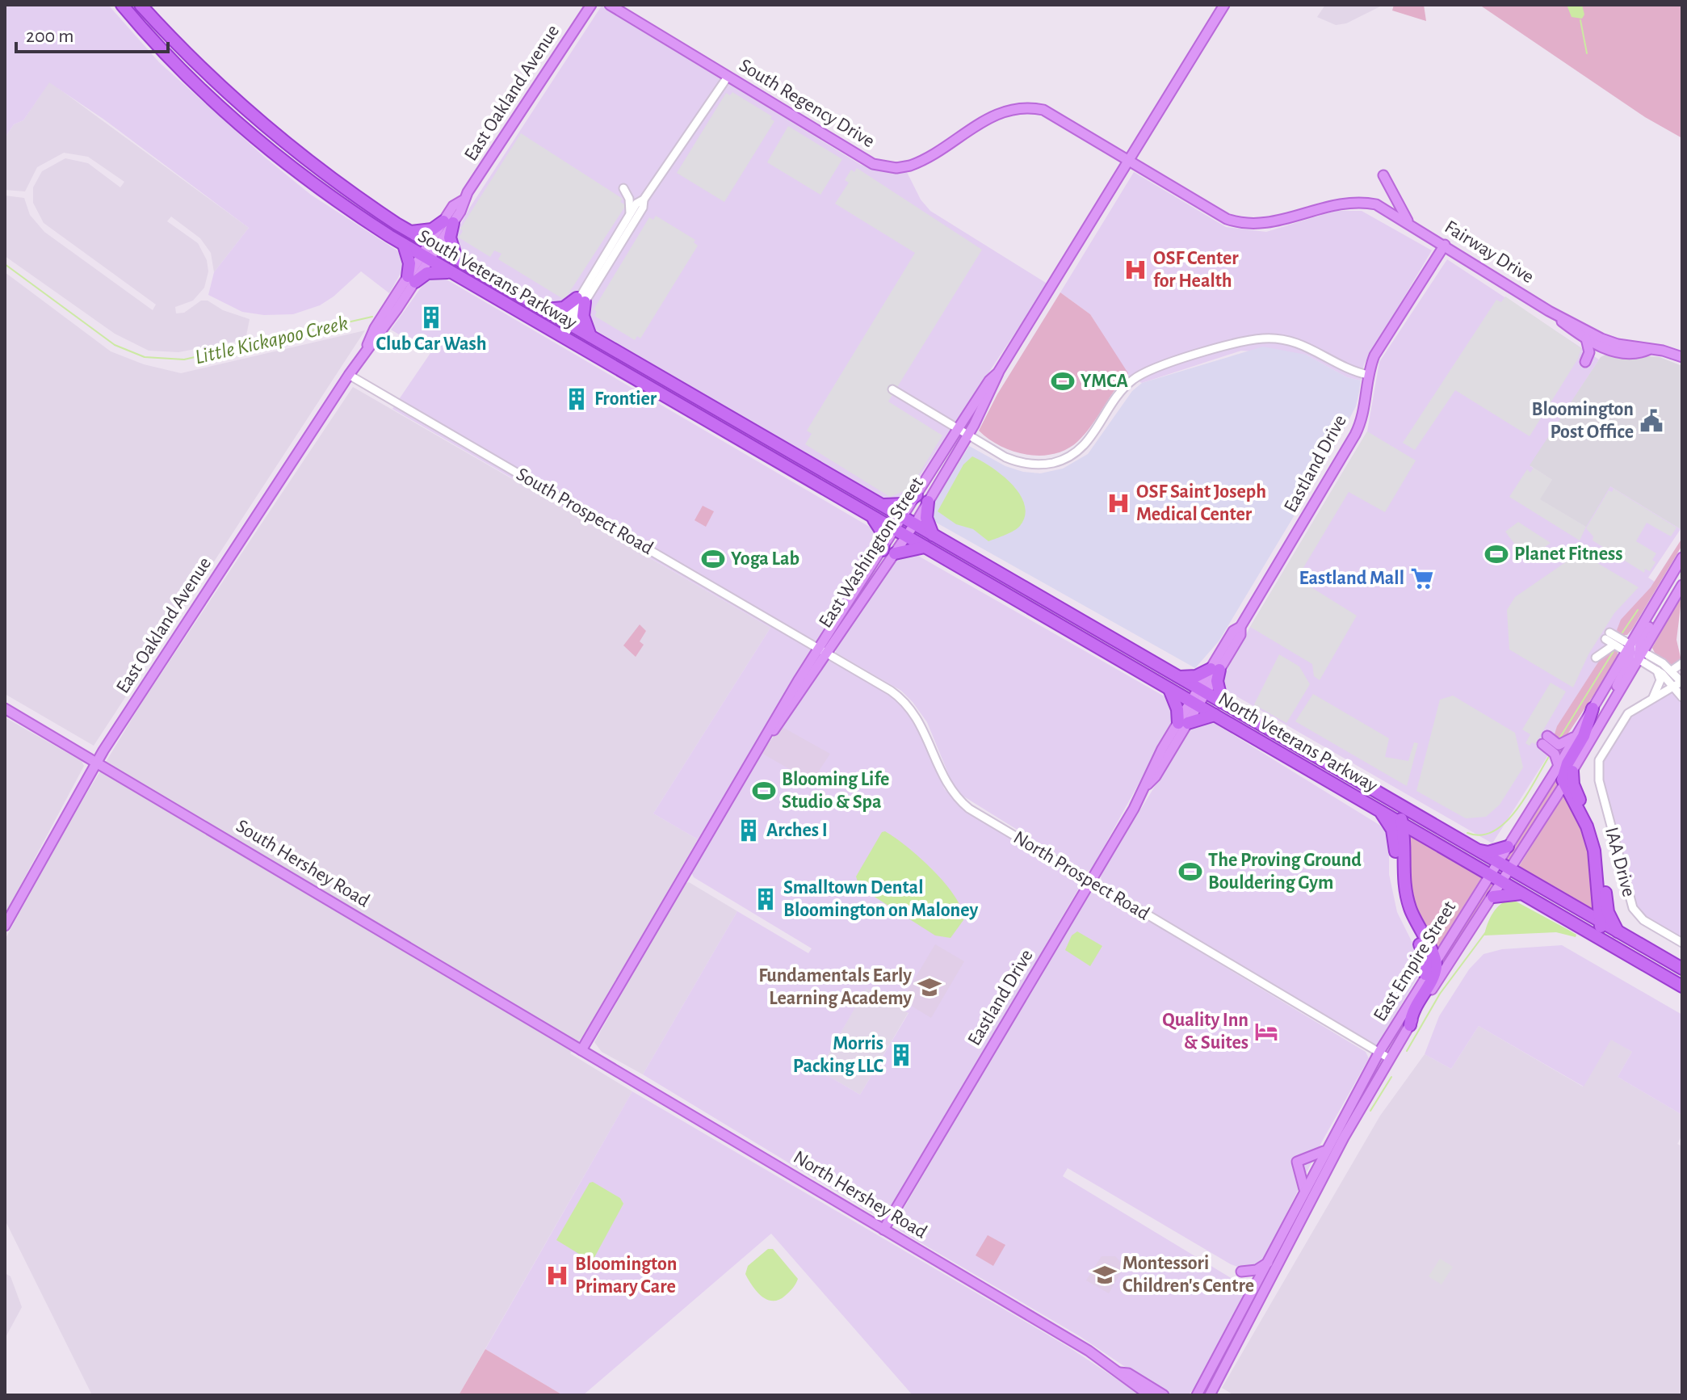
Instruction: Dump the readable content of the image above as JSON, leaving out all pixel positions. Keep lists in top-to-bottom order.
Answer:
{
  "streets": {
    "highway": ["South Veterans Parkway", "North Veterans Parkway"],
    "main road": [
      "East Oakland Avenue",
      "South Regency Drive",
      "Fairway Drive",
      "Eastland Drive",
      "East Washington Street",
      "South Hershey Road",
      "East Empire Street",
      "North Hershey Road"
    ],
    "street": ["South Prospect Road", "IAA Drive", "North Prospect Road"]
  },
  "crossings": [
    ["East Oakland Avenue", "South Veterans Parkway"],
    ["East Oakland Avenue", "South Prospect Road"],
    ["East Oakland Avenue", "South Hershey Road"],
    ["South Regency Drive", "Fairway Drive"],
    ["South Regency Drive", "East Washington Street"],
    ["Fairway Drive", "Eastland Drive"],
    ["South Veterans Parkway", "East Washington Street"],
    ["South Veterans Parkway", "North Veterans Parkway"],
    ["Eastland Drive", "North Veterans Parkway"],
    ["Eastland Drive", "North Prospect Road"],
    ["Eastland Drive", "North Hershey Road"],
    ["South Prospect Road", "East Washington Street"],
    ["South Prospect Road", "North Prospect Road"],
    ["East Washington Street", "North Veterans Parkway"],
    ["East Washington Street", "South Hershey Road"],
    ["East Washington Street", "North Prospect Road"],
    ["East Washington Street", "North Hershey Road"],
    ["North Veterans Parkway", "East Empire Street"],
    ["South Hershey Road", "North Hershey Road"],
    ["North Prospect Road", "East Empire Street"]
  ],
  "water": ["Little Kickapoo Creek"],
  "places": {
    "hospital": ["OSF Center for Health", "OSF Saint Joseph Medical Center", "Bloomington Primary Care"],
    "building": [
      "Club Car Wash",
      "Frontier",
      "Arches I",
      "Smalltown Dental Bloomington on Maloney",
      "Morris Packing LLC"
    ],
    "sports": [
      "YMCA",
      "Planet Fitness",
      "Yoga Lab",
      "Blooming Life Studio & Spa",
      "The Proving Ground Bouldering Gym"
    ],
    "public building": ["Bloomington Post Office"],
    "supermarket": ["Eastland Mall"],
    "school or university": ["Fundamentals Early Learning Academy", "Montessori Children's Centre"],
    "hotel": ["Quality Inn & Suites"]
  },
  "scale_bar": "200 m"
}
